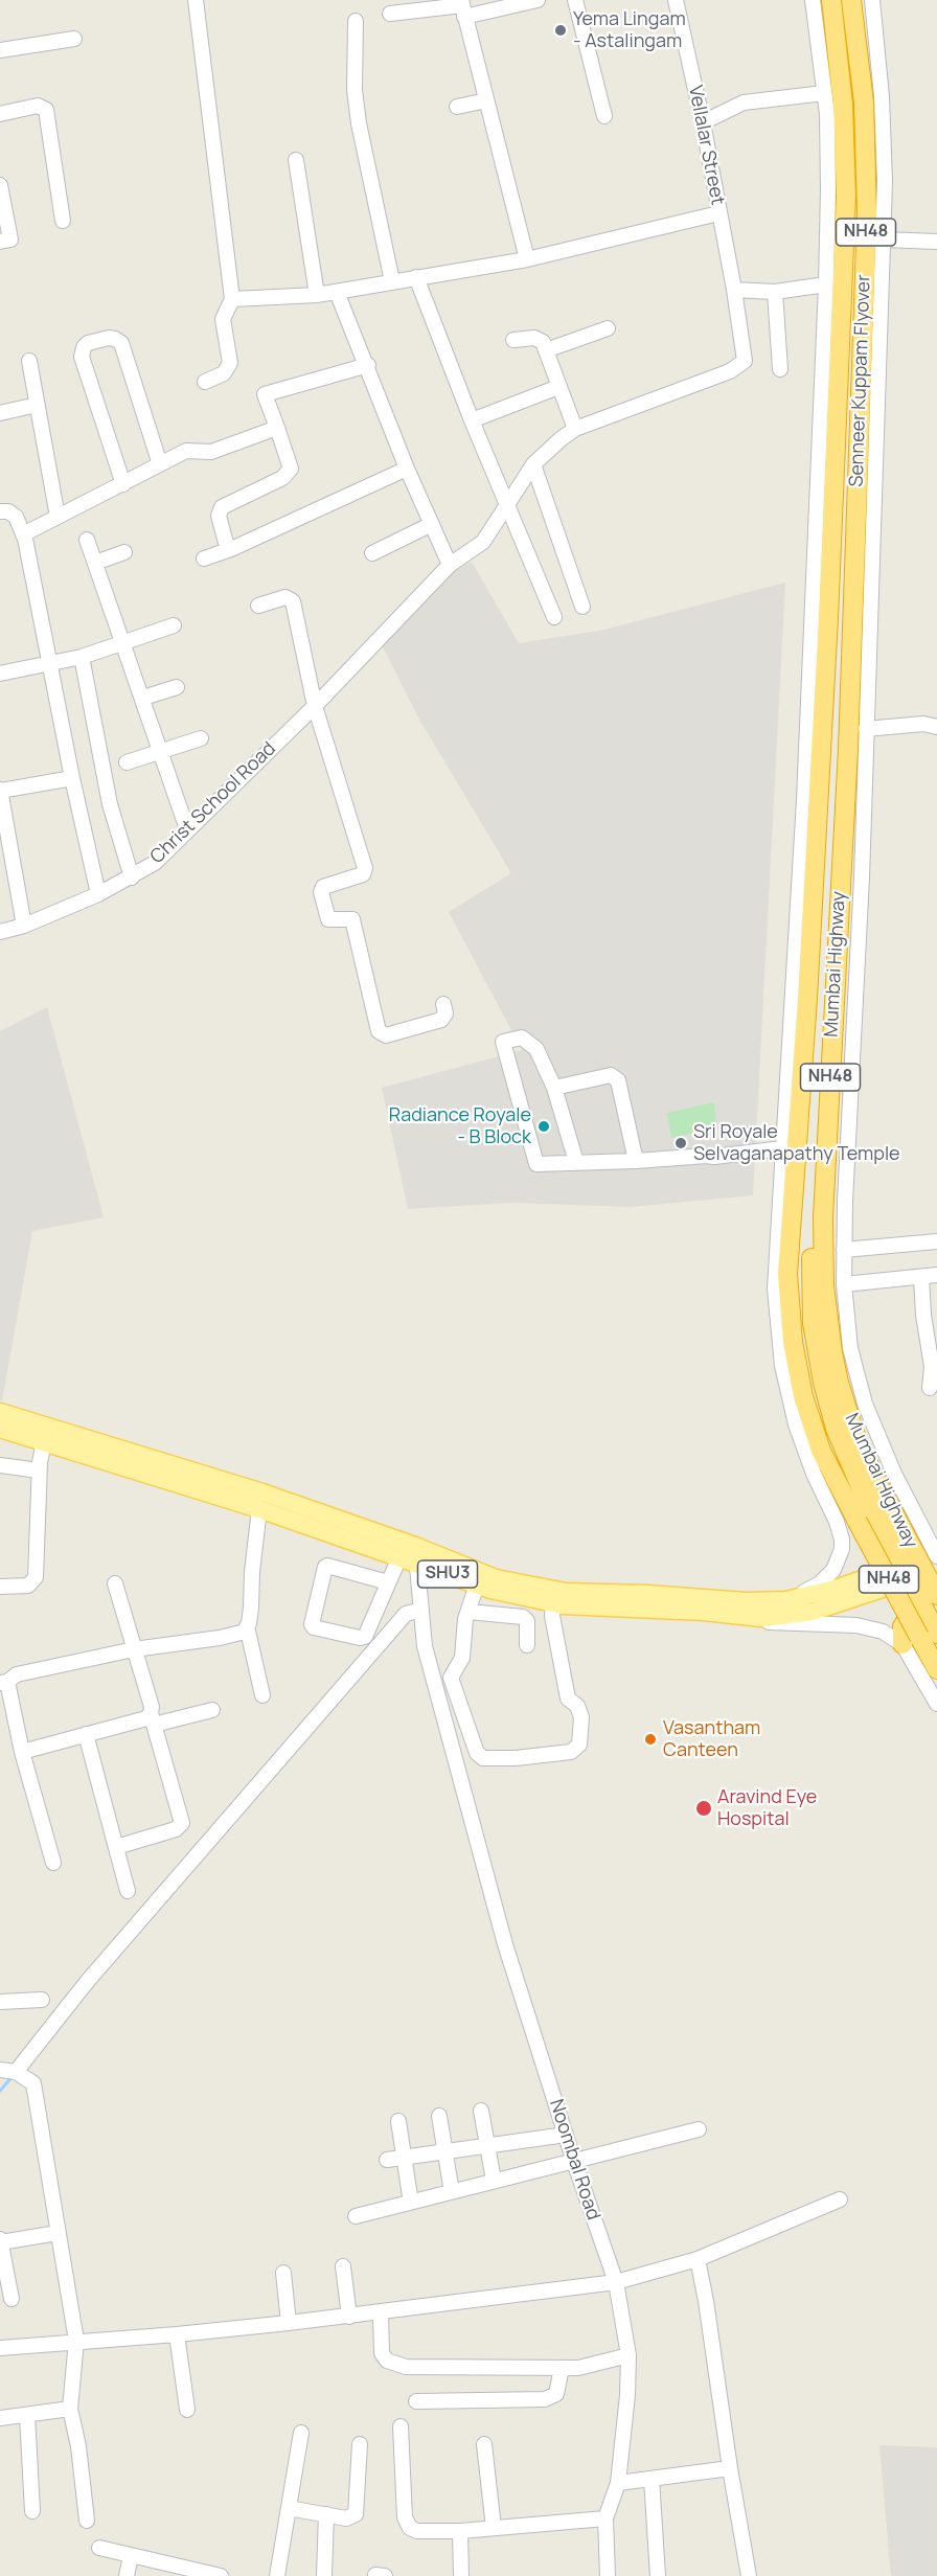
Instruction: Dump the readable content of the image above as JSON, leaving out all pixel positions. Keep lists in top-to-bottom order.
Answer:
{
  "streets": {
    "highway": ["NH48", "Senneer Kuppam Flyover", "Mumbai Highway"],
    "main road": ["SHU3"],
    "street": ["Vellalar Street", "Christ School Road", "Noombal Road"]
  },
  "crossings": [
    ["Vellalar Street", "Christ School Road"],
    ["NH48", "Senneer Kuppam Flyover"],
    ["Senneer Kuppam Flyover", "Mumbai Highway"],
    ["SHU3", "Noombal Road"]
  ],
  "places": [
    "Yema Lingam - Astalingam",
    "Radiance Royale - B Block",
    "Sri Royale Selvaganapathy Temple",
    "Vasantham Canteen",
    "Aravind Eye Hospital"
  ]
}
